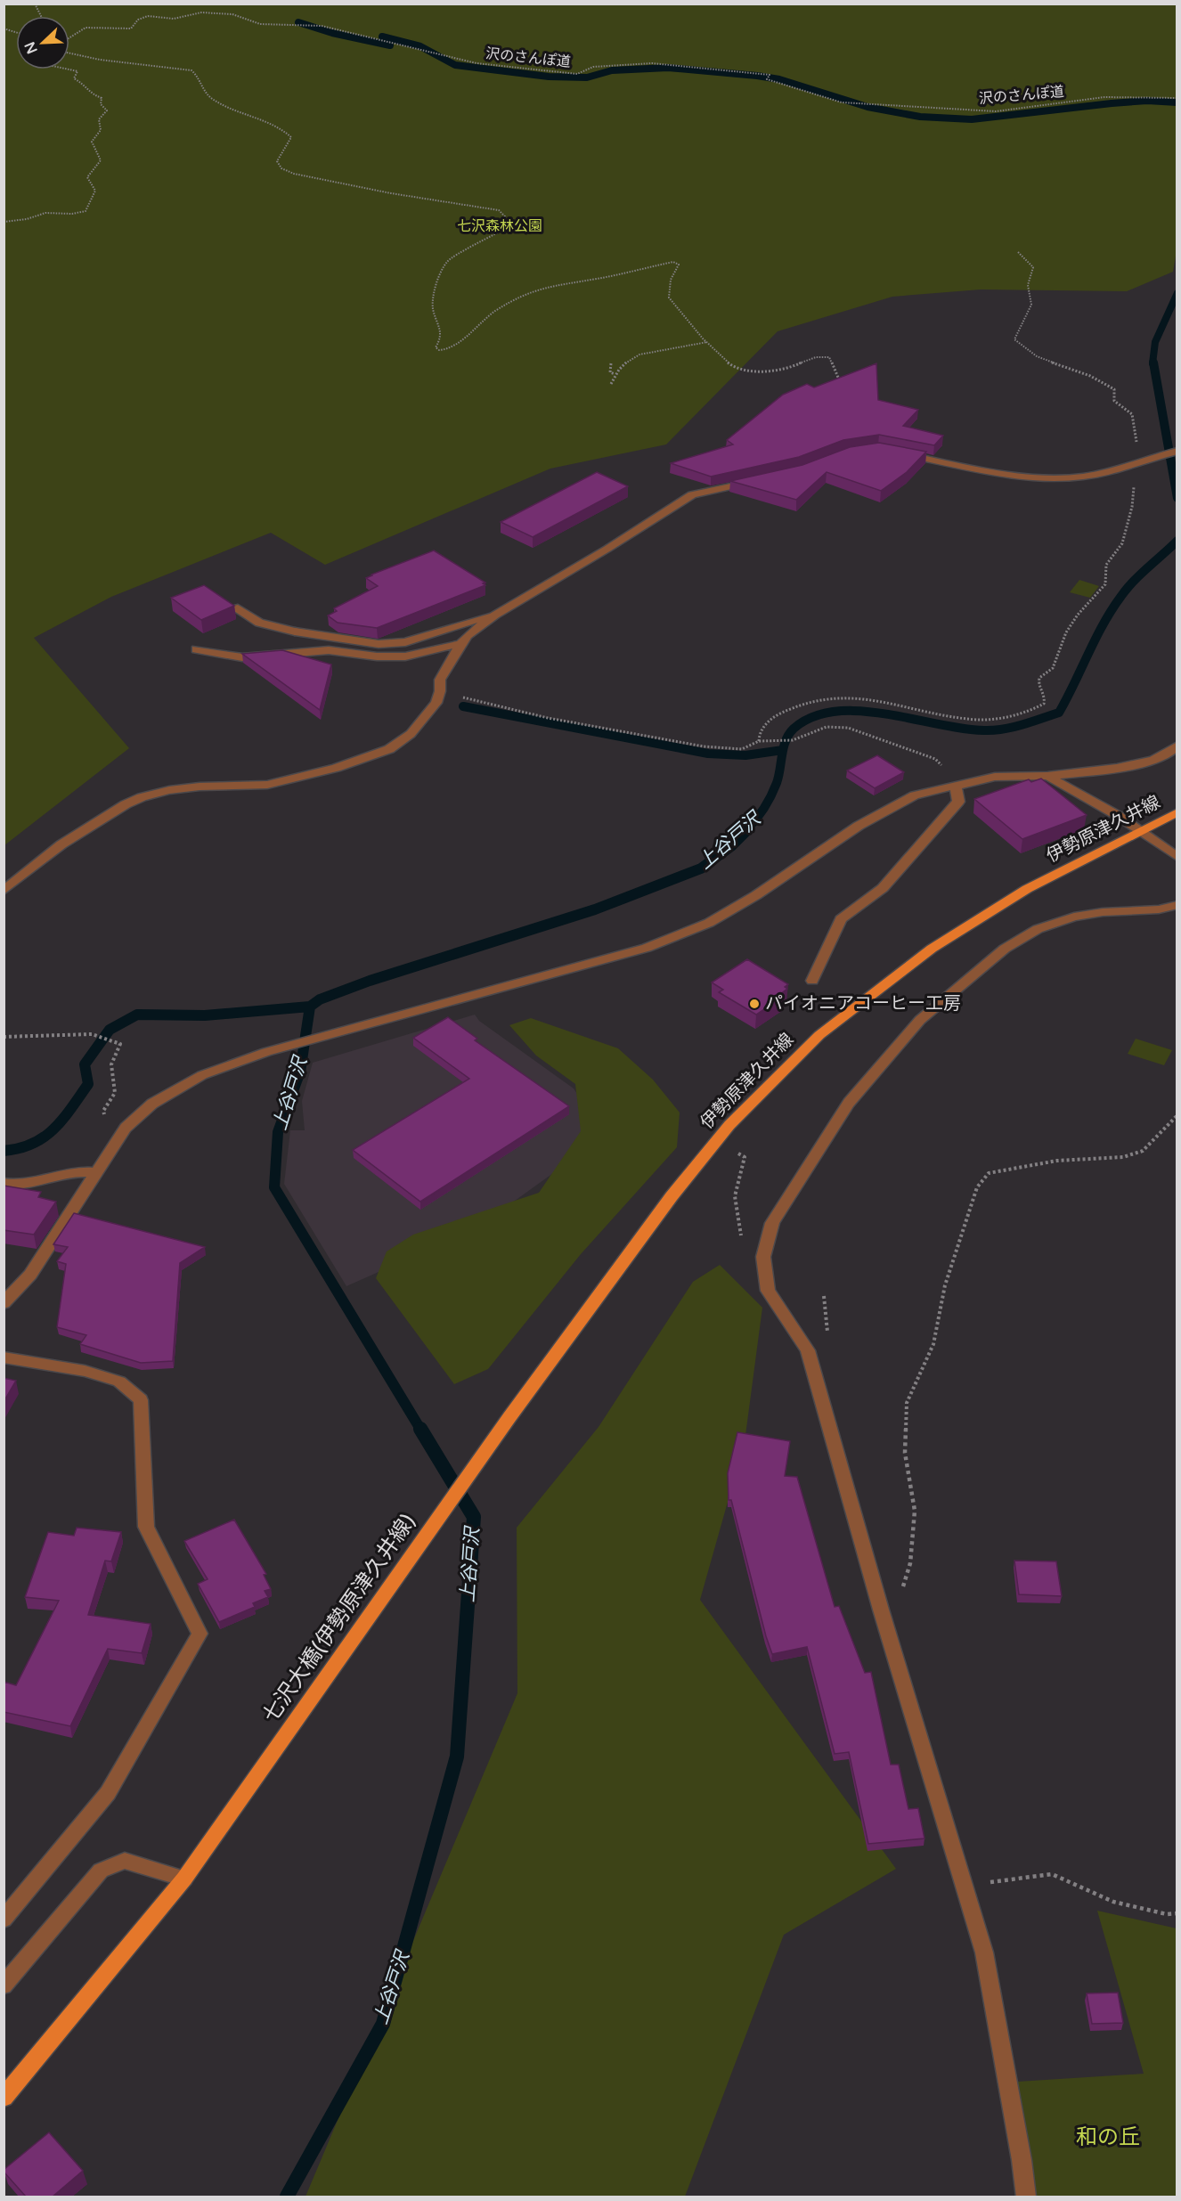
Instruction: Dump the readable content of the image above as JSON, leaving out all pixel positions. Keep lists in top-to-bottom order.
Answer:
{
  "streets": {
    "main road": ["伊勢原津久井線", "七沢大橋(伊勢原津久井線)"],
    "path": ["沢のさんぽ道"]
  },
  "crossings": [
    ["伊勢原津久井線", "七沢大橋(伊勢原津久井線)"]
  ],
  "water": ["上谷戸沢"],
  "parks": ["七沢森林公園", "和の丘"],
  "places": ["パイオニアコーヒー工房"],
  "north": "bottom left"
}
